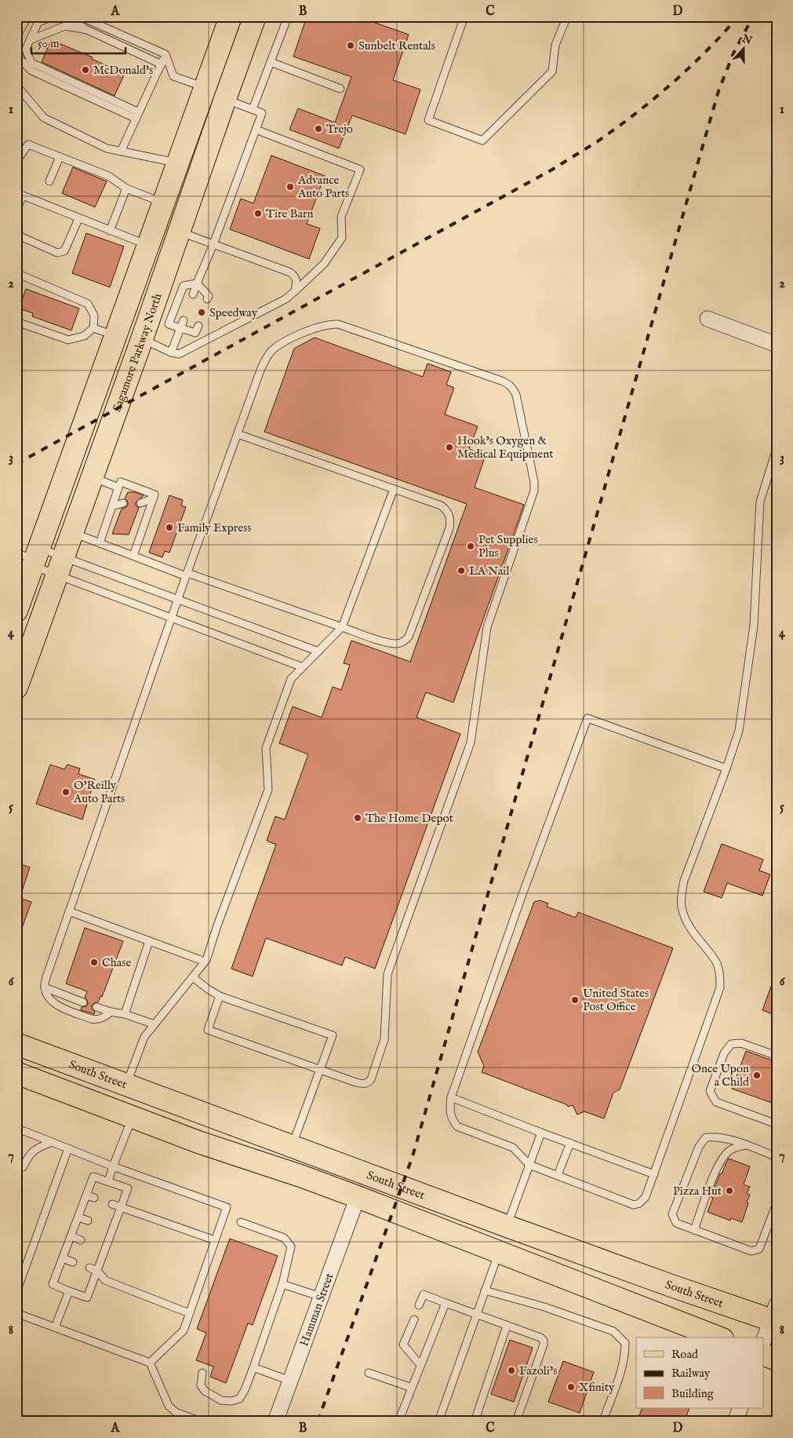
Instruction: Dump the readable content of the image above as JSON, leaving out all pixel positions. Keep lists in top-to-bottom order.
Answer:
{
  "streets": {
    "main road": ["Sagamore Parkway North", "South Street"],
    "street": ["Hamman Street"]
  },
  "places": [
    "Sunbelt Rentals",
    "McDonald's",
    "Trejo",
    "Advance Auto Parts",
    "Tire Barn",
    "Speedway",
    "Hook's Oxygen & Medical Equipment",
    "Family Express",
    "Pet Supplies Plus",
    "LA Nail",
    "O'Reilly Auto Parts",
    "The Home Depot",
    "Chase",
    "United States Post Office",
    "Once Upon a Child",
    "Pizza Hut",
    "Fazoli's",
    "Xfinity"
  ],
  "legend": ["Road", "Railway", "Building"],
  "scale_bar": "50 m",
  "north": "top",
  "grid": {
    "columns": [
      "A",
      "B",
      "C",
      "D"
    ],
    "rows": [
      "1",
      "2",
      "3",
      "4",
      "5",
      "6",
      "7",
      "8"
    ]
  }
}
